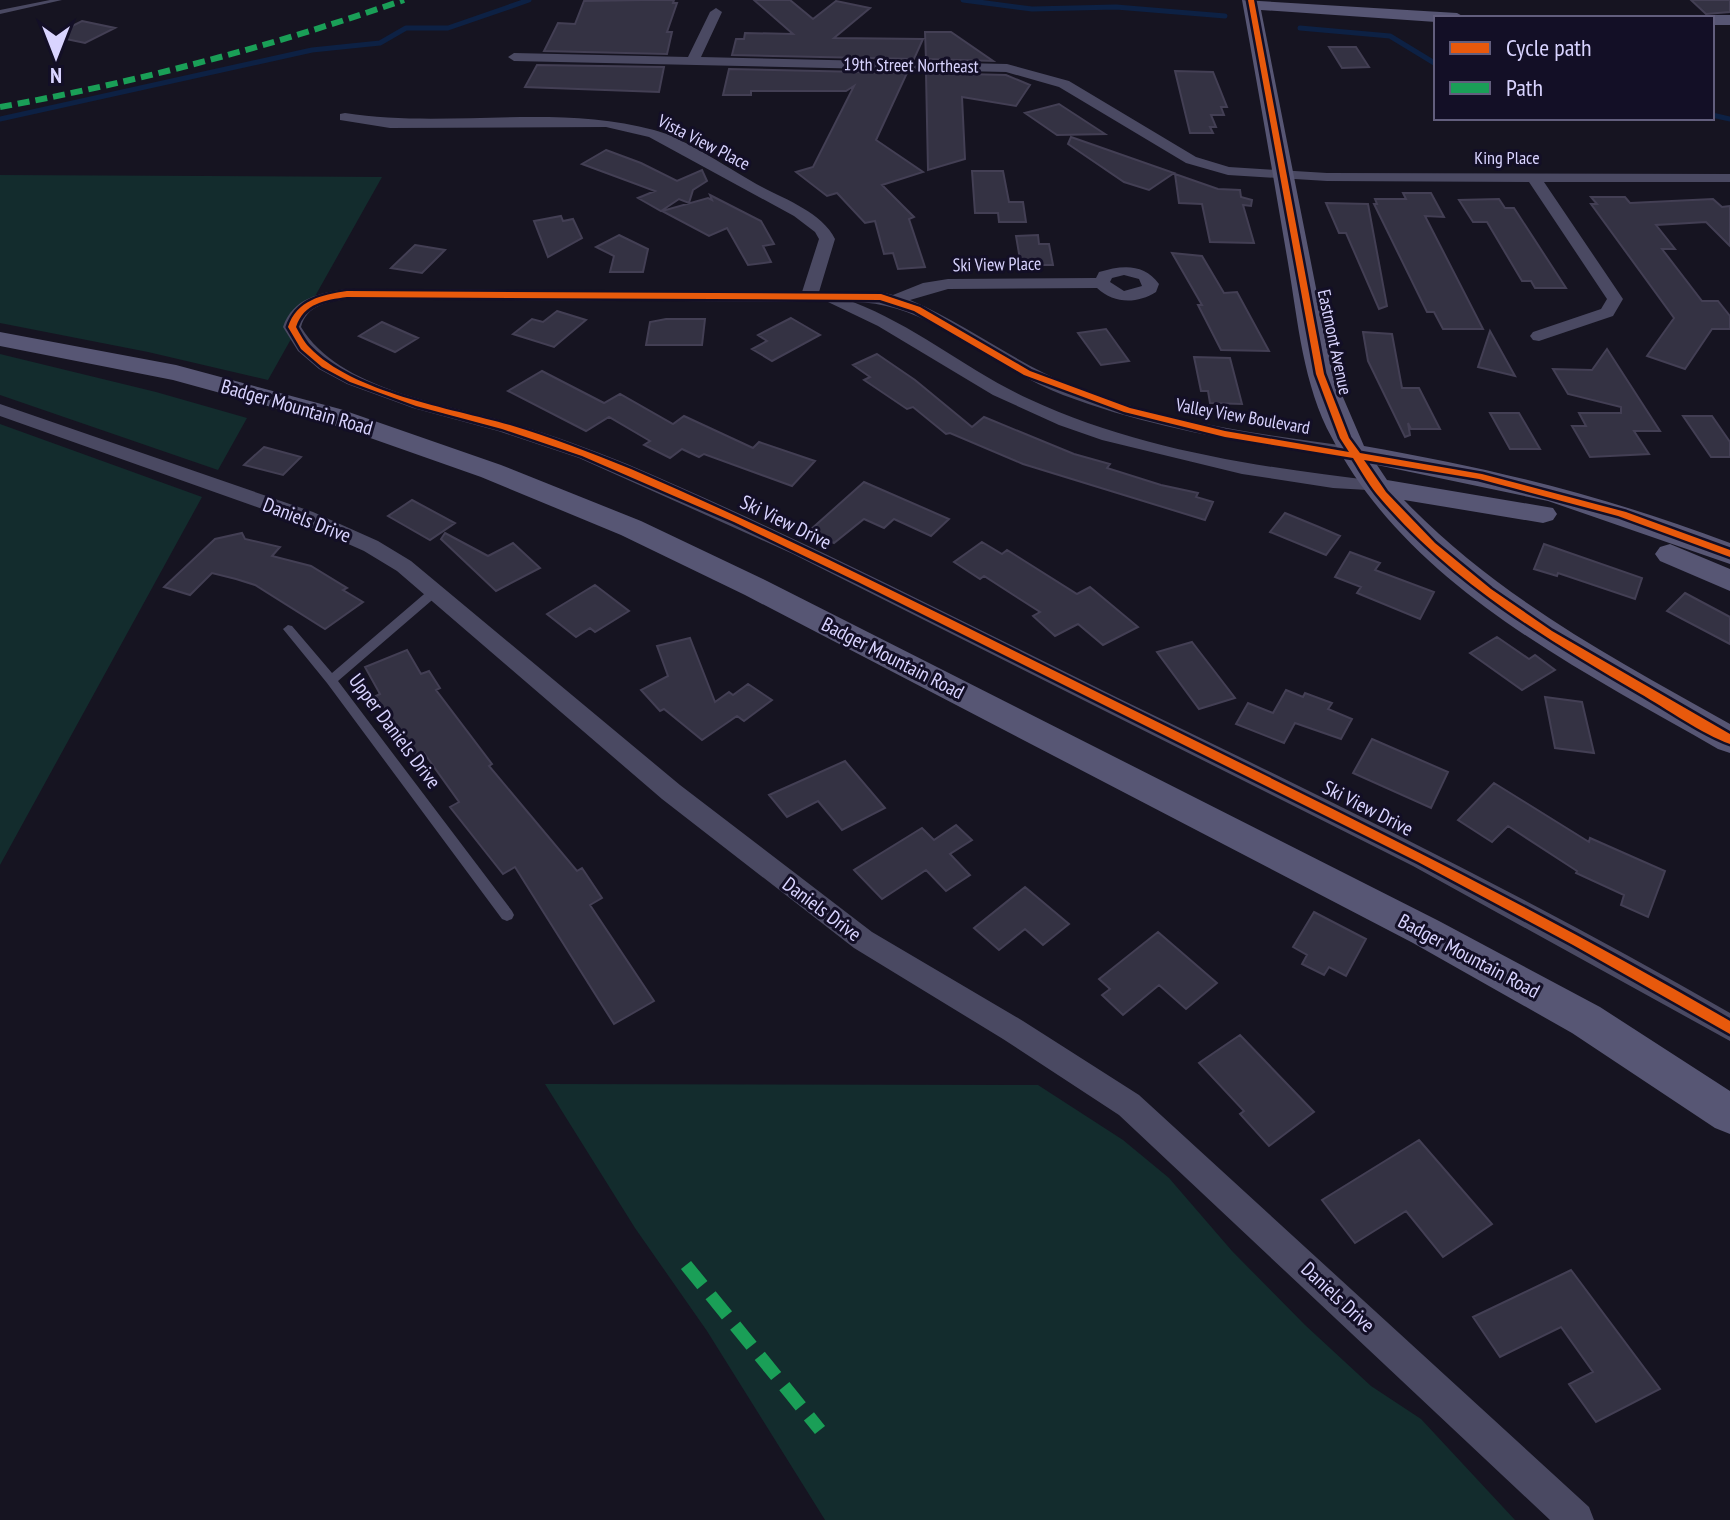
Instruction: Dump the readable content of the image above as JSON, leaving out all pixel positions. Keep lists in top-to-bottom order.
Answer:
{
  "streets": {
    "main road": ["Eastmont Avenue", "Badger Mountain Road", "Valley View Boulevard"],
    "street": [
      "19th Street Northeast",
      "Vista View Place",
      "King Place",
      "Ski View Place",
      "Daniels Drive",
      "Ski View Drive"
    ],
    "lane": ["Upper Daniels Drive"]
  },
  "crossings": [
    ["19th Street Northeast", "King Place"],
    ["19th Street Northeast", "Eastmont Avenue"],
    ["Vista View Place", "Valley View Boulevard"],
    ["Vista View Place", "Ski View Drive"],
    ["King Place", "Eastmont Avenue"],
    ["Ski View Place", "Valley View Boulevard"],
    ["Eastmont Avenue", "Valley View Boulevard"],
    ["Valley View Boulevard", "Ski View Drive"],
    ["Daniels Drive", "Upper Daniels Drive"]
  ],
  "legend": ["Cycle path", "Path"],
  "north": "bottom"
}
